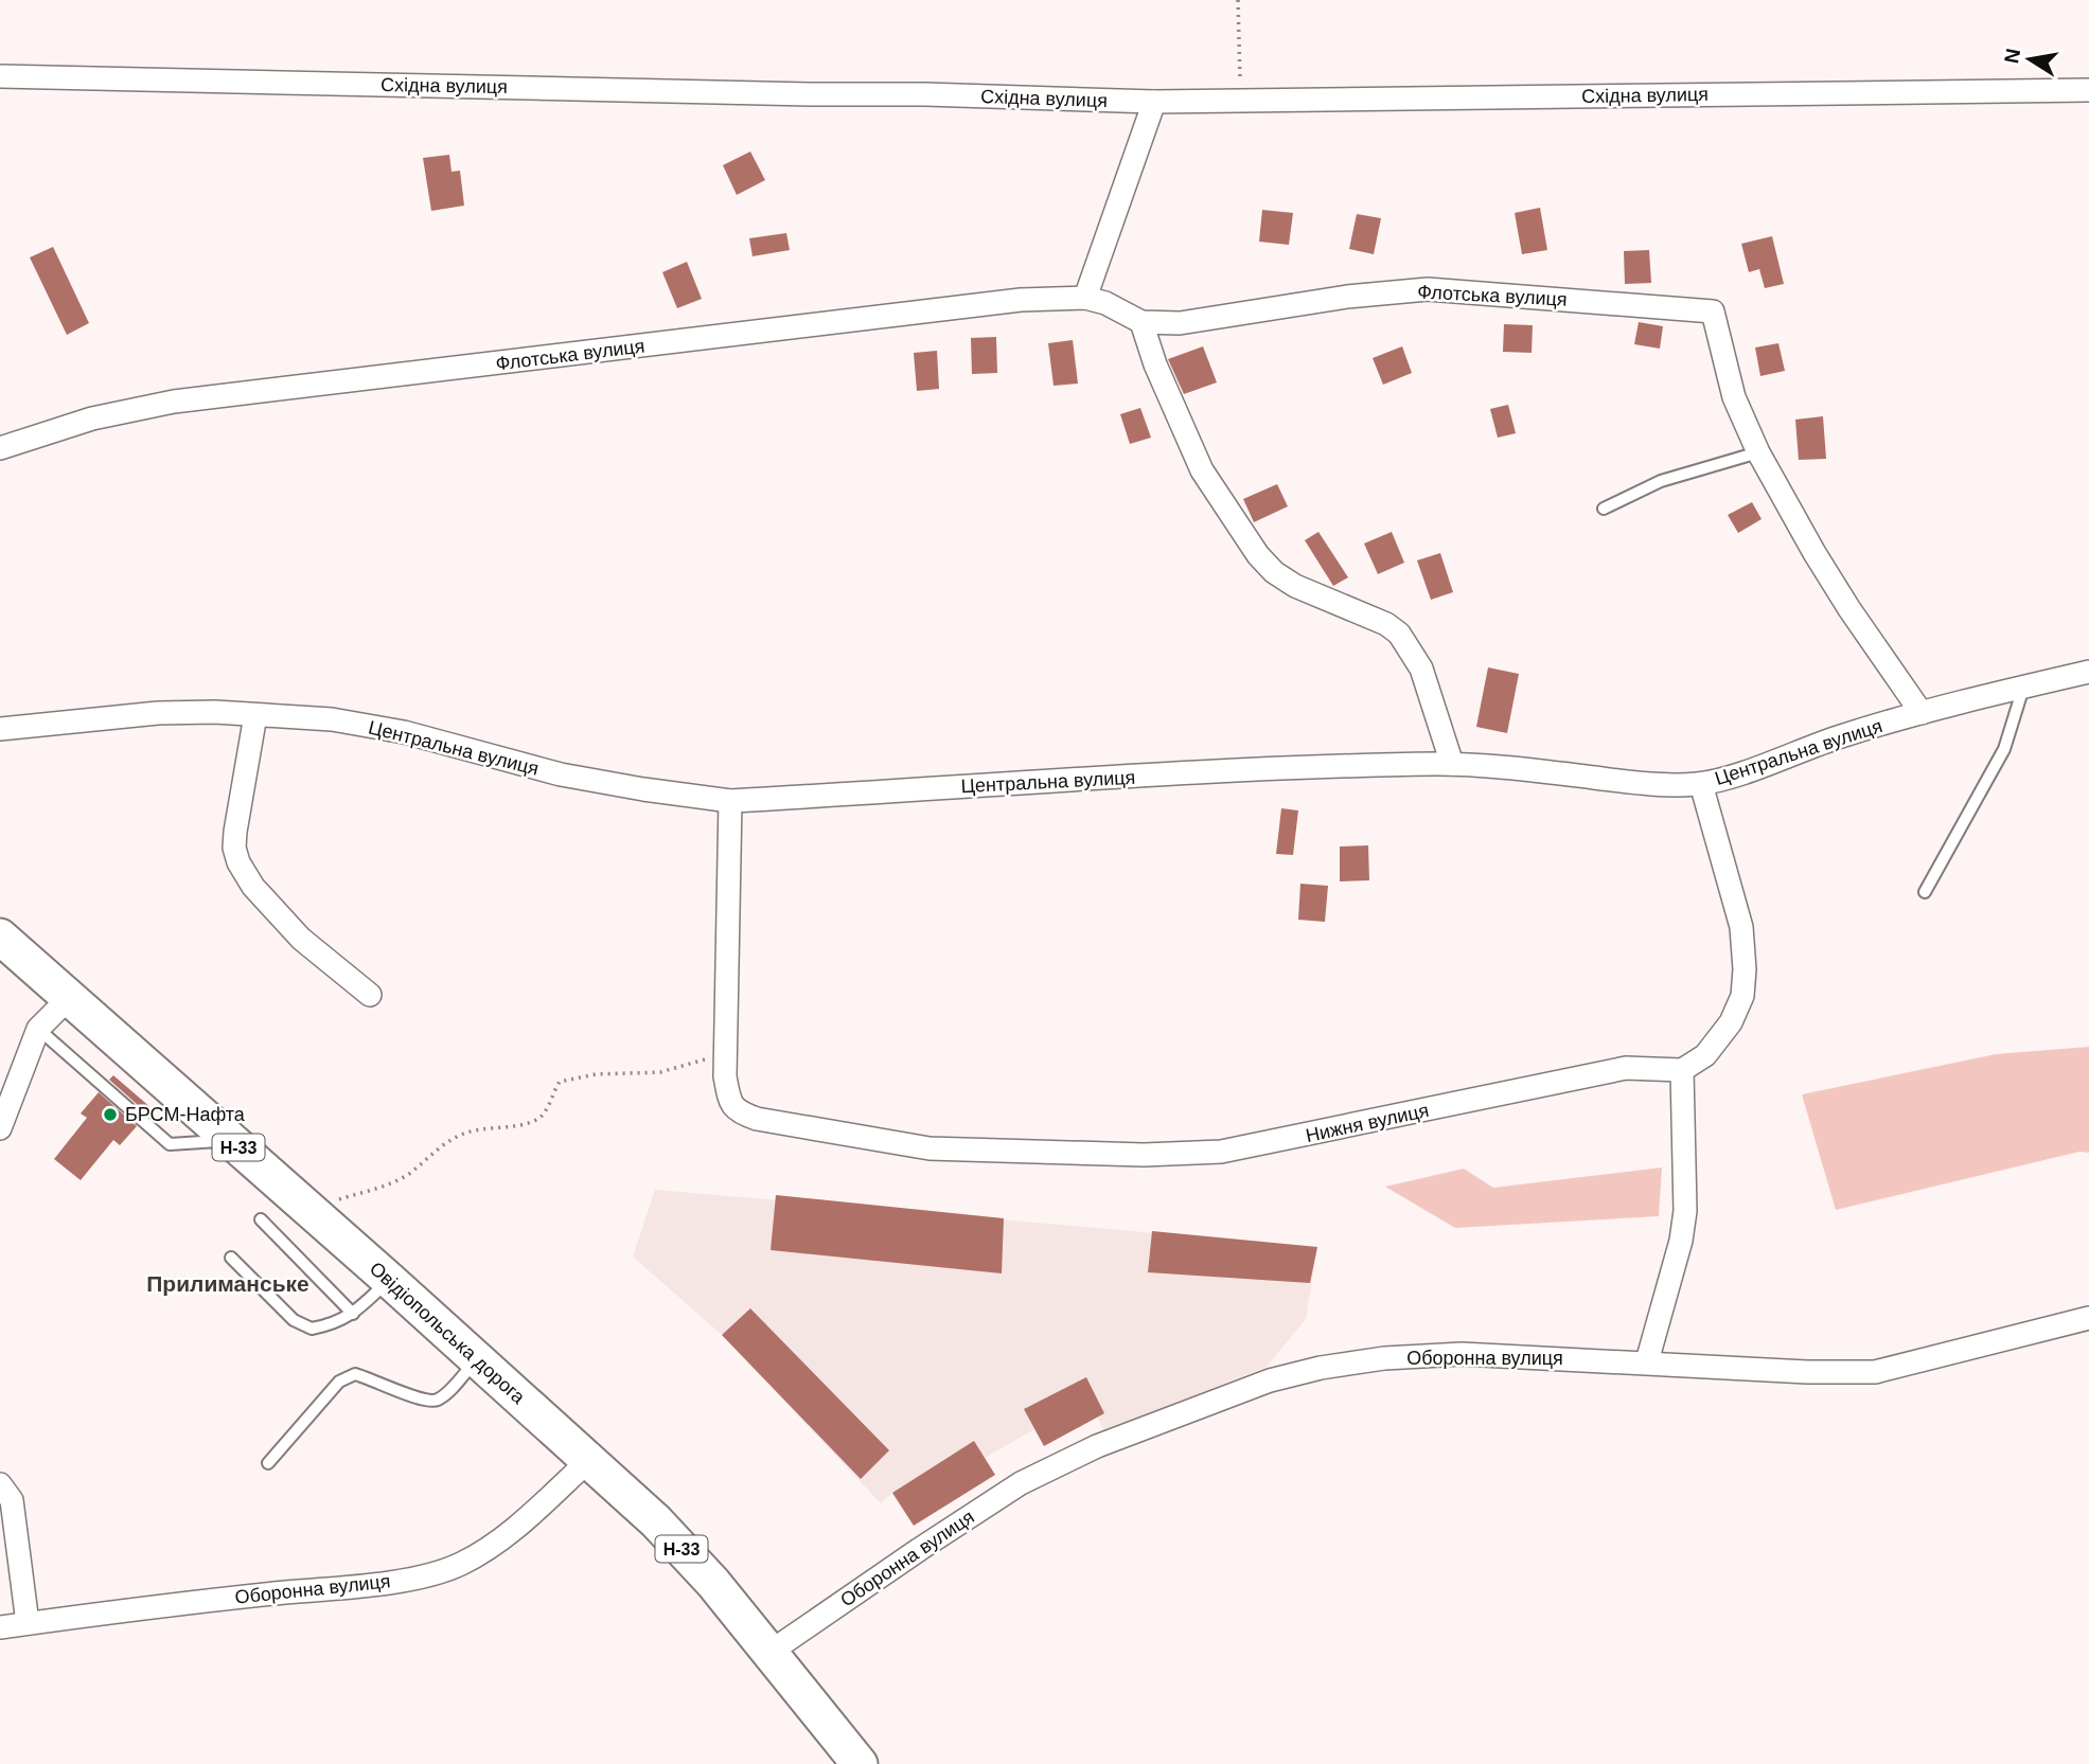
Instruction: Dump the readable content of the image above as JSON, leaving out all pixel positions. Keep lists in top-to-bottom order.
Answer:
{
  "streets": {
    "main road": ["Н-33", "Овідіопольська дорога"],
    "street": [
      "Східна вулиця",
      "Флотська вулиця",
      "Центральна вулиця",
      "Нижня вулиця",
      "Оборонна вулиця"
    ]
  },
  "crossings": [
    ["Овідіопольська дорога", "Оборонна вулиця"]
  ],
  "districts": ["Прилиманське"],
  "places": ["БРСМ-Нафта"],
  "north": "left"
}
